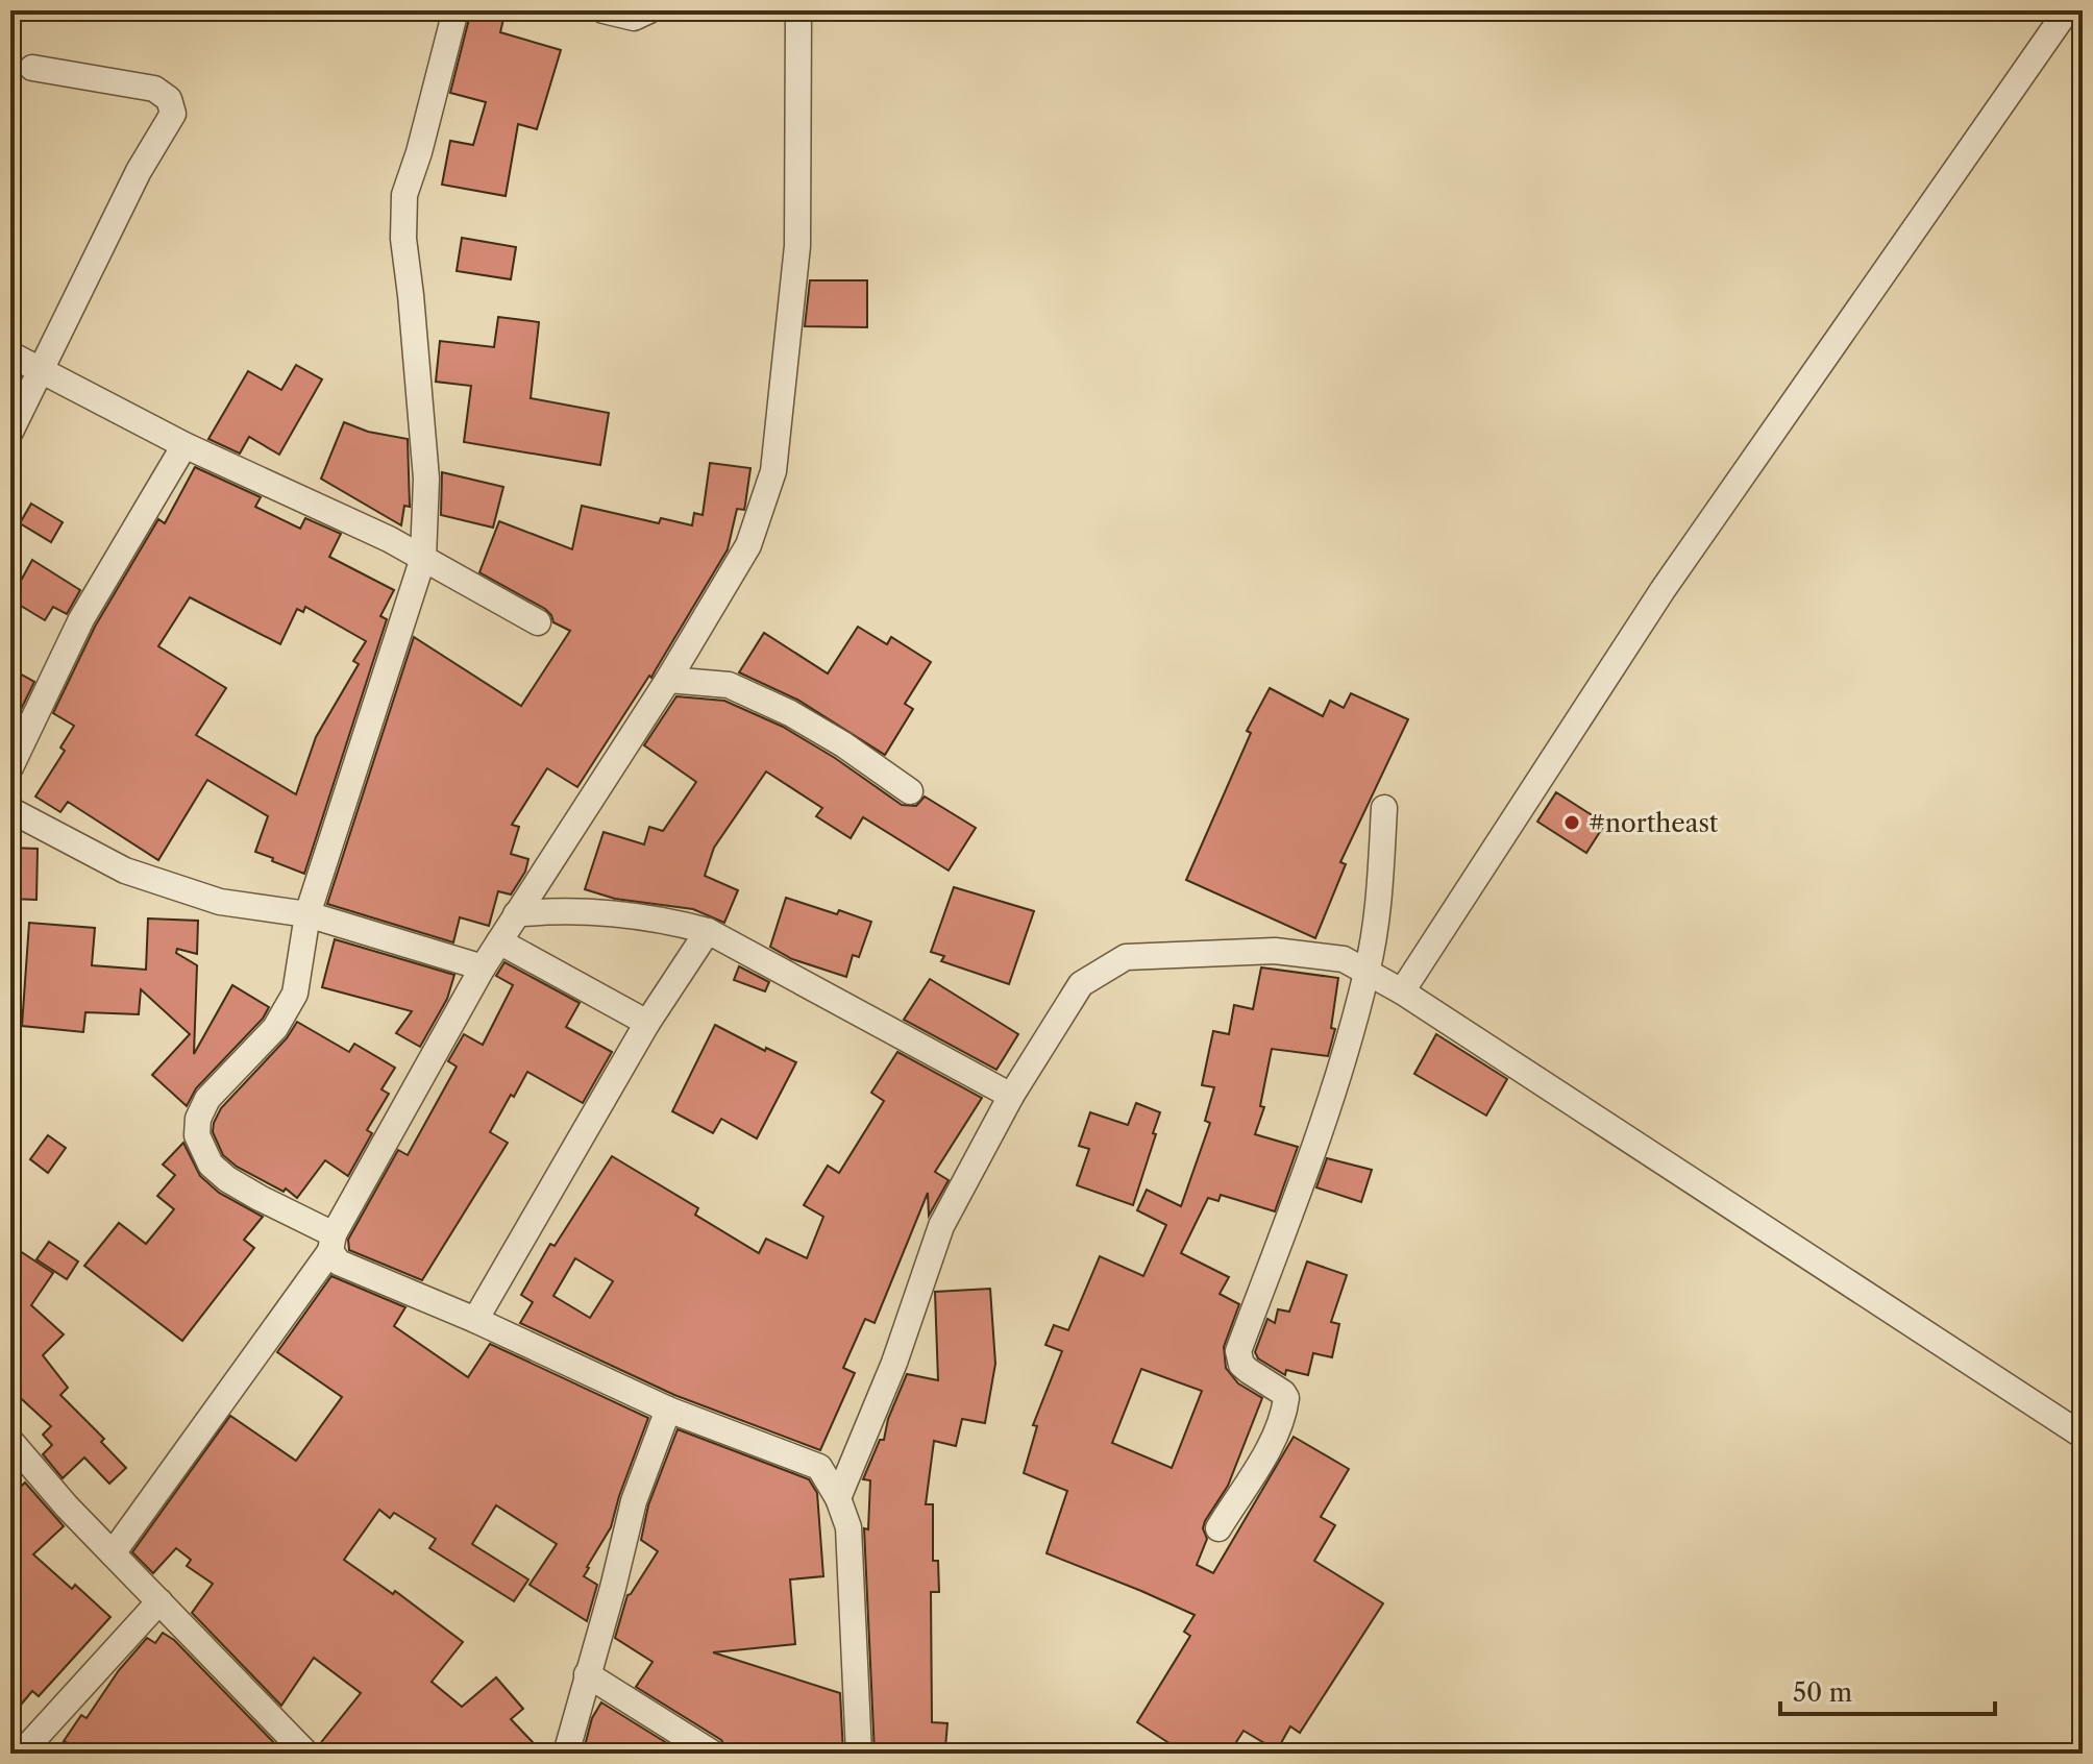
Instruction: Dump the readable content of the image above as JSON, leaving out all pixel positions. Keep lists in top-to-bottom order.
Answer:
{
  "places": ["#northeast"],
  "scale_bar": "50 m"
}
